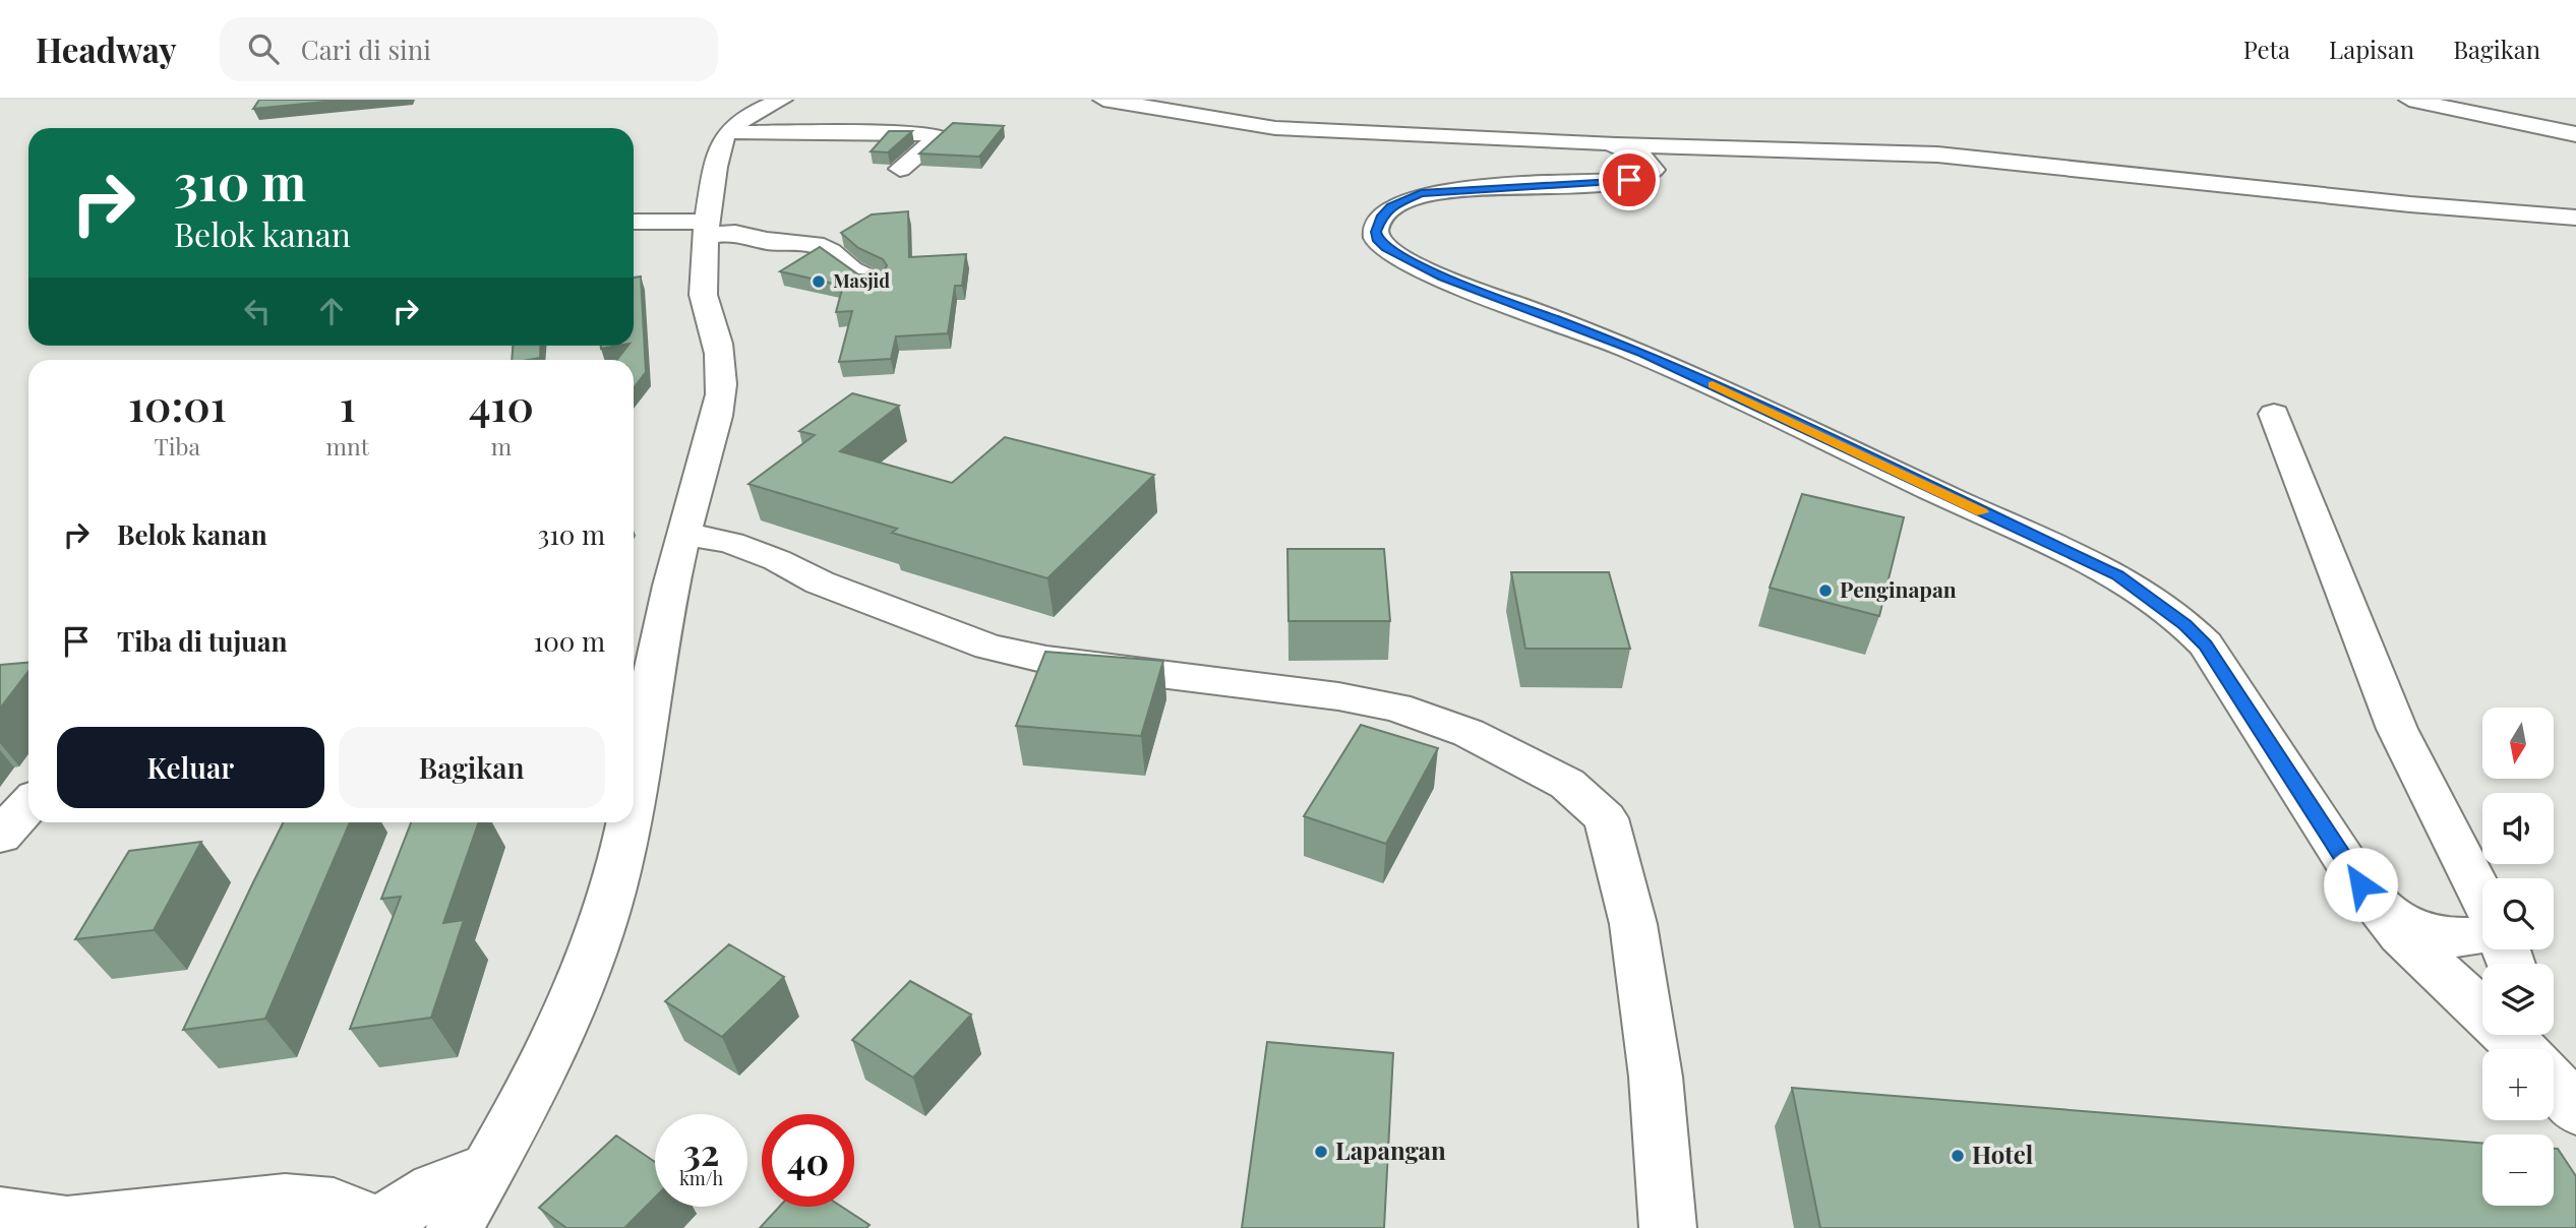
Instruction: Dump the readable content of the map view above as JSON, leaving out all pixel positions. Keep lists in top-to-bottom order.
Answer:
{
  "places": [
    "Masjid",
    "Penginapan",
    "Lapangan",
    "Hotel"
  ],
  "north": "bottom",
  "page": {
    "header": "Headway",
    "search": "Cari di sini",
    "nav": ["Peta", "Lapisan", "Bagikan"],
    "turn": ["310 m", "Belok kanan"],
    "eta": [
      "10:01",
      "Tiba",
      "1",
      "mnt",
      "410",
      "m"
    ],
    "list": [
      {
        "name": "Belok kanan",
        "value": "310 m"
      },
      {
        "name": "Tiba di tujuan",
        "value": "100 m"
      }
    ],
    "map_buttons": ["+", "−"],
    "buttons": ["Keluar", "Bagikan"],
    "speed": "32 km/h",
    "limit": "40"
  }
}
